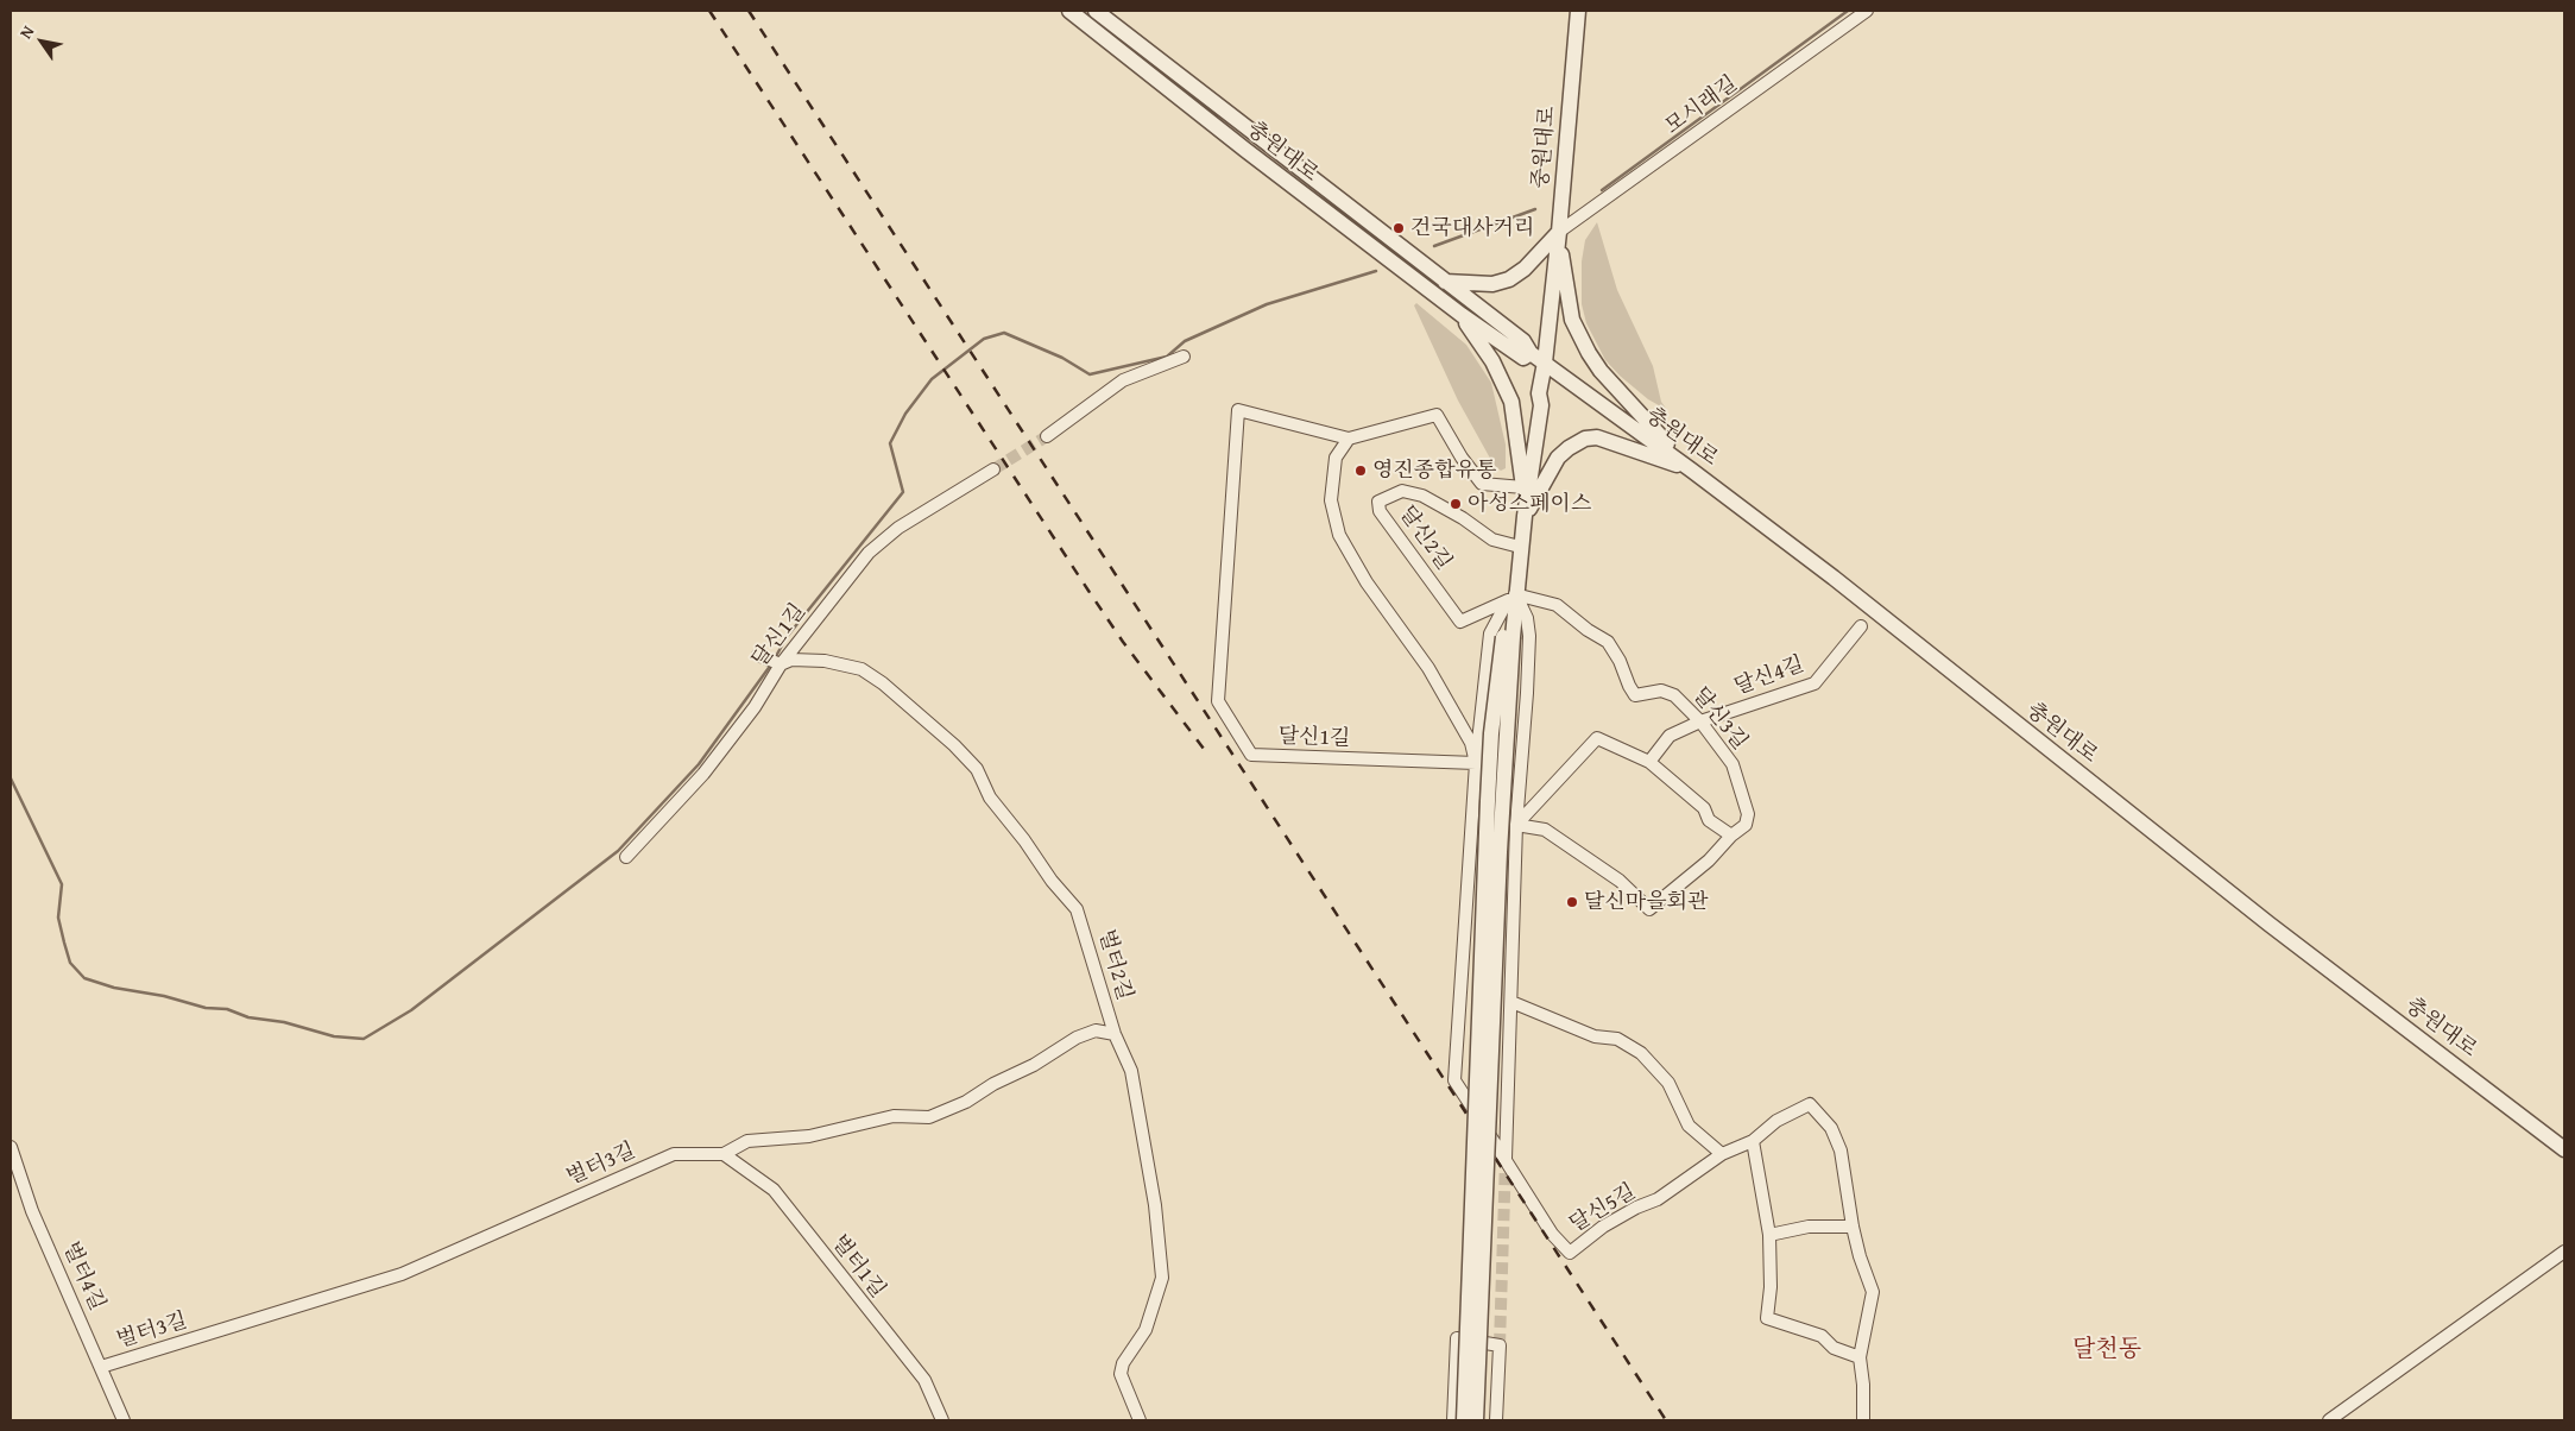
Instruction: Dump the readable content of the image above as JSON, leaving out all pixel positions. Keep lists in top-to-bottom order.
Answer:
{
  "streets": {
    "street": [
      "모시래길",
      "중원대로",
      "충원대로",
      "달신2길",
      "달신1길",
      "달신4길",
      "달신3길",
      "벌터2길",
      "벌터3길",
      "달신5길",
      "벌터1길",
      "벌터4길"
    ]
  },
  "crossings": [
    ["모시래길", "중원대로"],
    ["중원대로", "충원대로"],
    ["중원대로", "달신2길"],
    ["중원대로", "달신1길"],
    ["중원대로", "달신3길"],
    ["달신2길", "달신3길"],
    ["달신1길", "벌터2길"],
    ["달신4길", "달신3길"],
    ["벌터2길", "벌터3길"],
    ["벌터3길", "벌터1길"],
    ["벌터3길", "벌터4길"]
  ],
  "districts": ["달천동"],
  "places": [
    "건국대사거리",
    "영진종합유통",
    "아성스페이스",
    "달신마을회관"
  ],
  "north": "top left"
}
